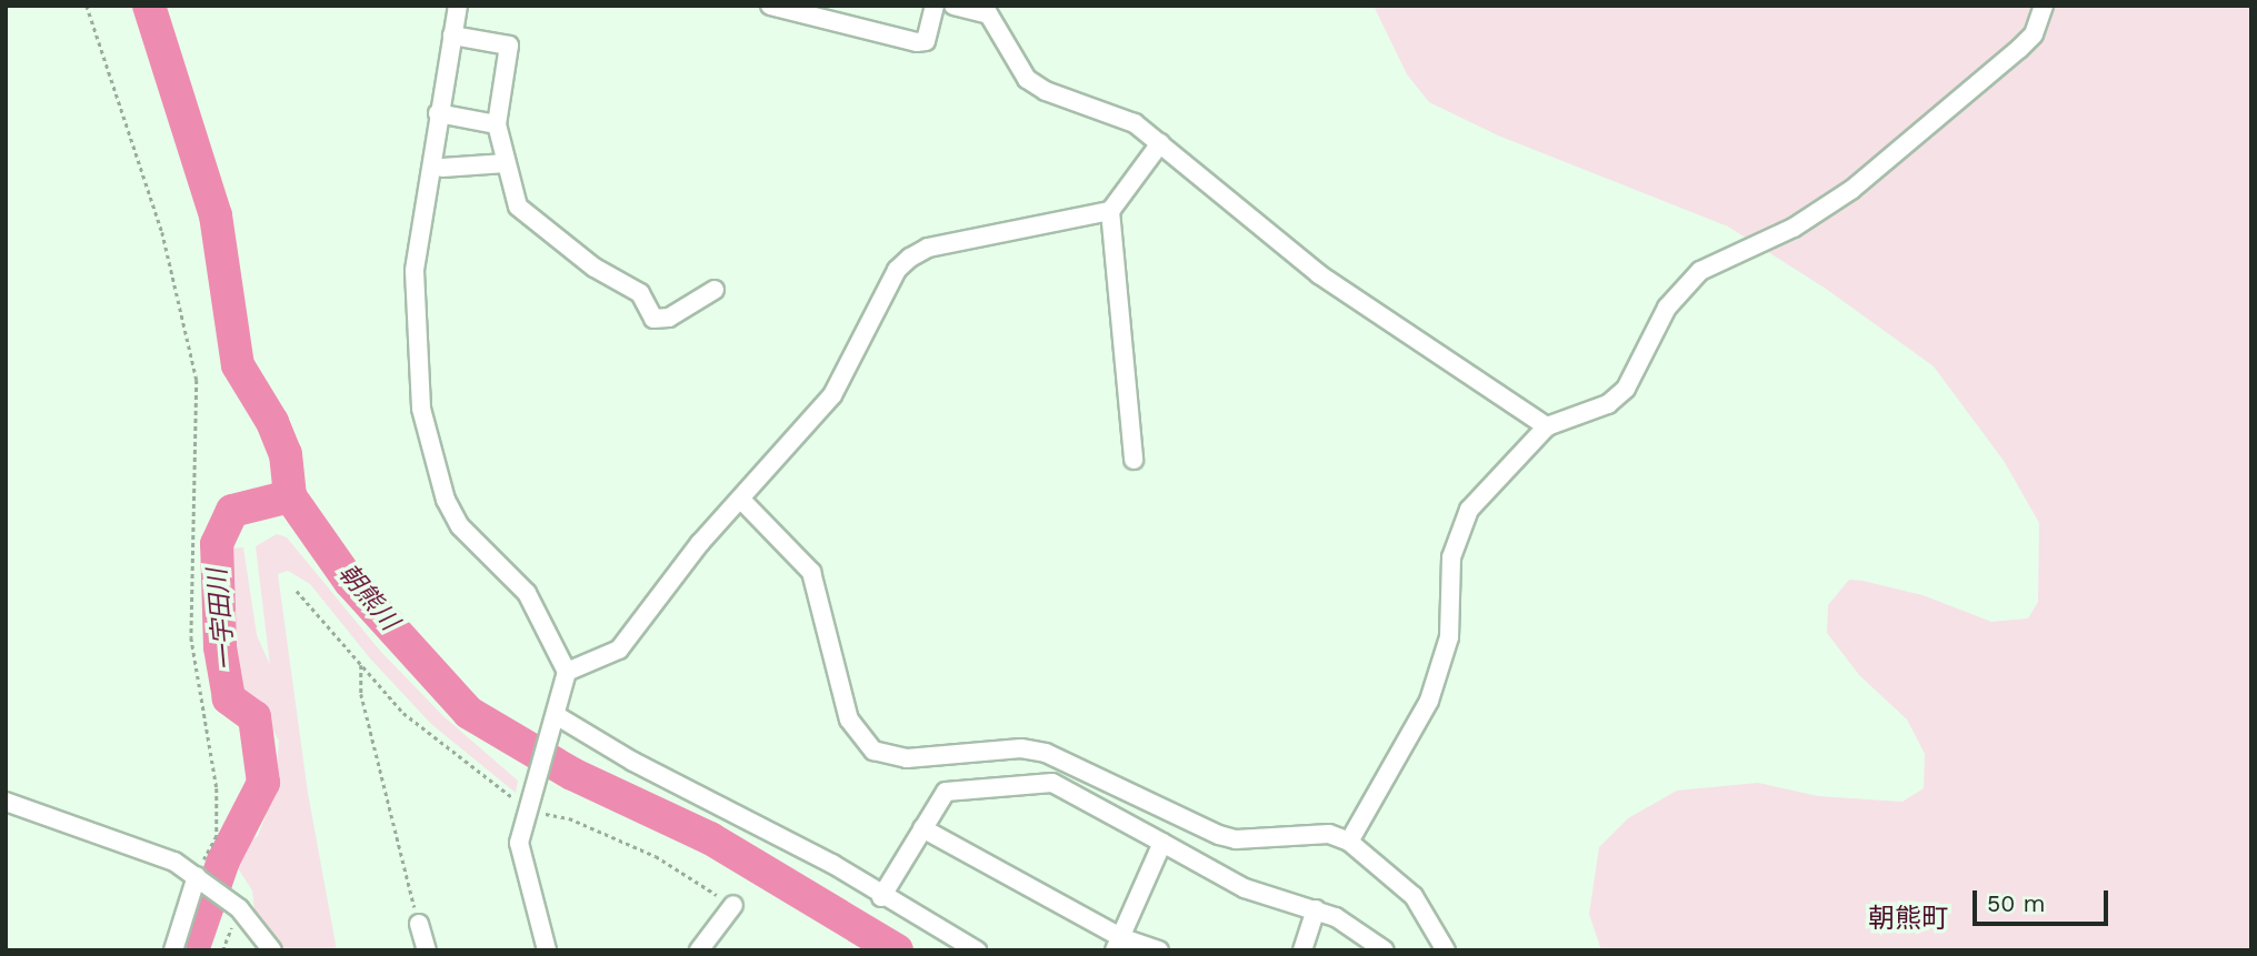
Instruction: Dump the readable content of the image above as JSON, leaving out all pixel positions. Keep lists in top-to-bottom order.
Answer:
{
  "districts": ["朝熊町"],
  "water": ["朝熊川", "一宇田川"],
  "scale_bar": "50 m"
}
